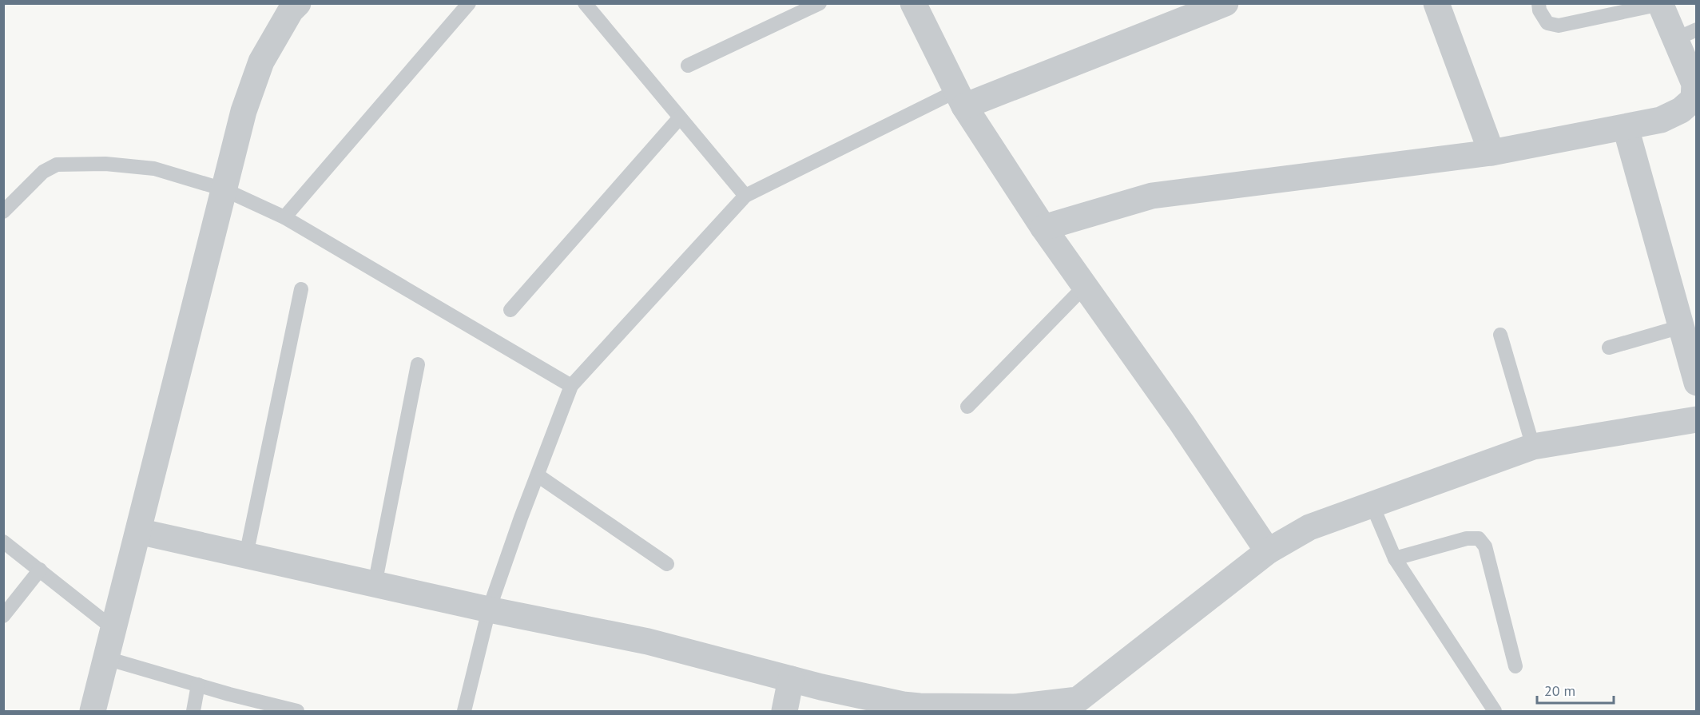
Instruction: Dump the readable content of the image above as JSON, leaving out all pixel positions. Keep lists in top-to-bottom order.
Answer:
{
  "scale_bar": "20 m"
}
